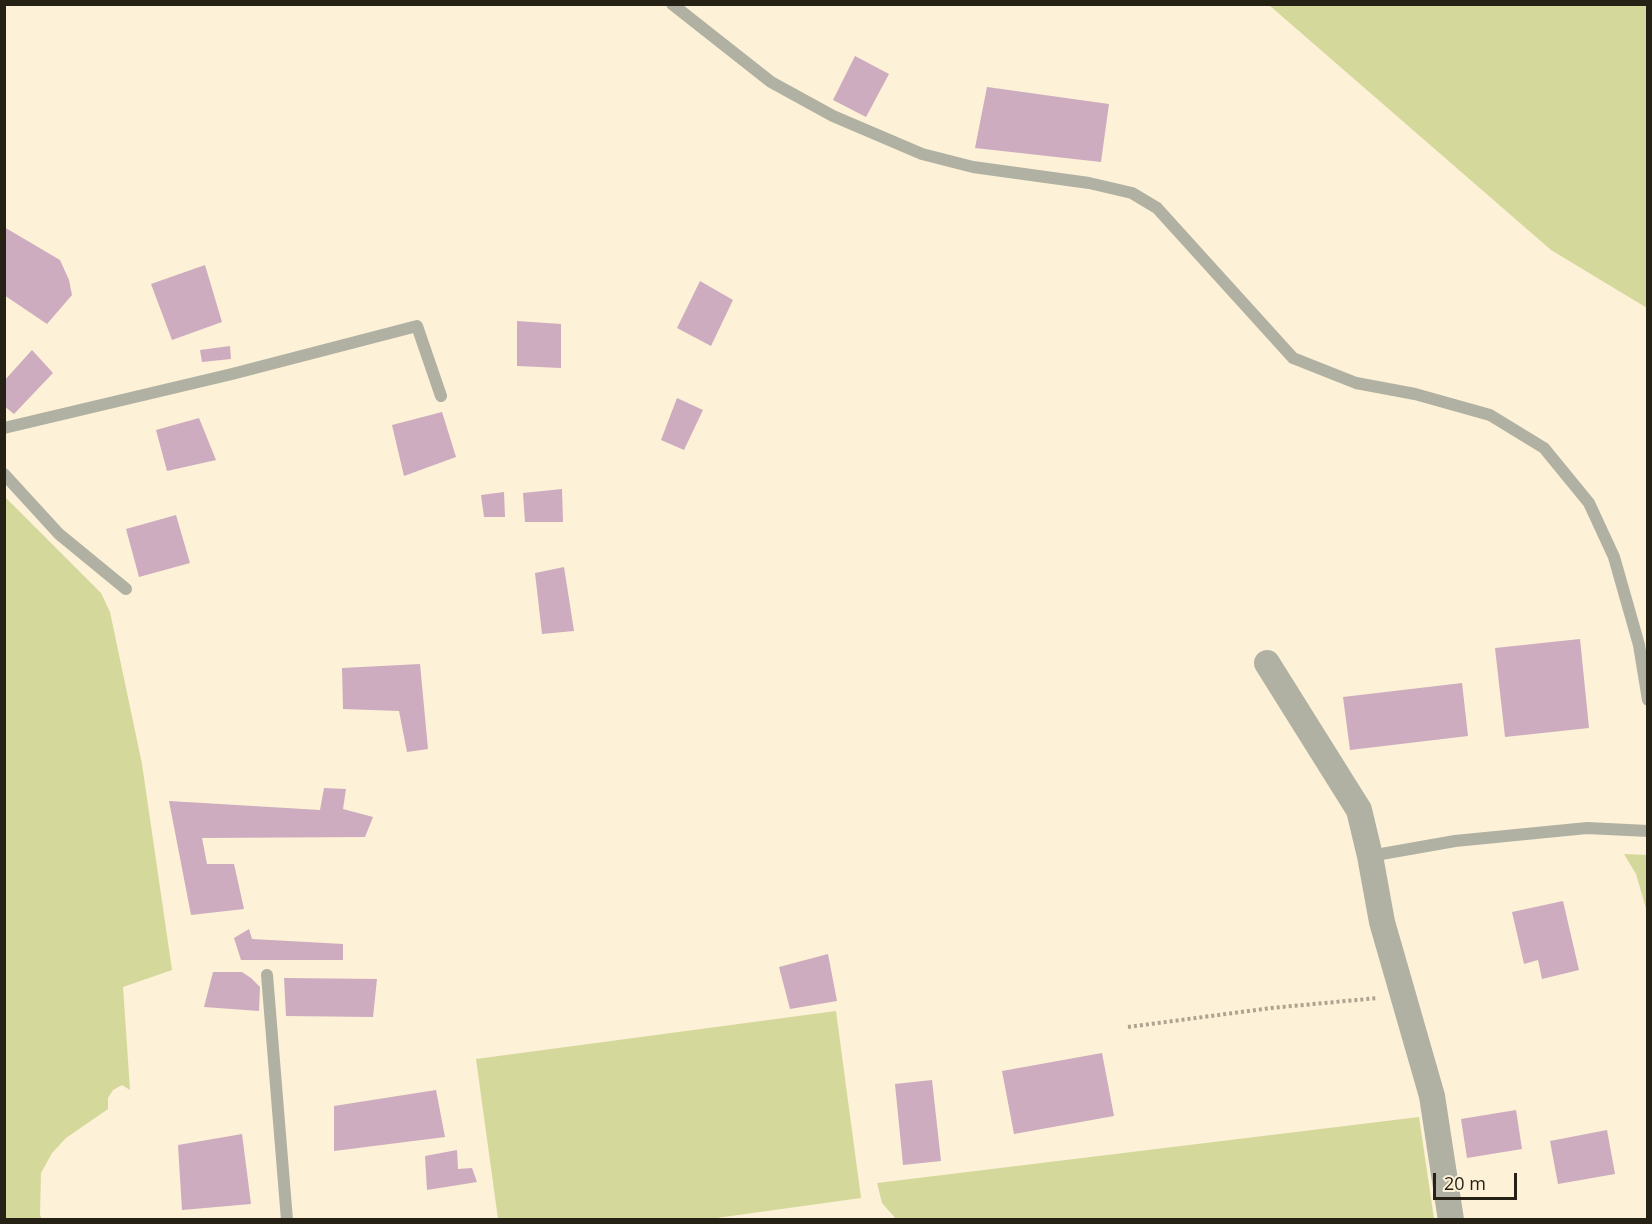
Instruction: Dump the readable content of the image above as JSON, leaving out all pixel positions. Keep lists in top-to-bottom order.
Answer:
{
  "scale_bar": "20 m"
}
